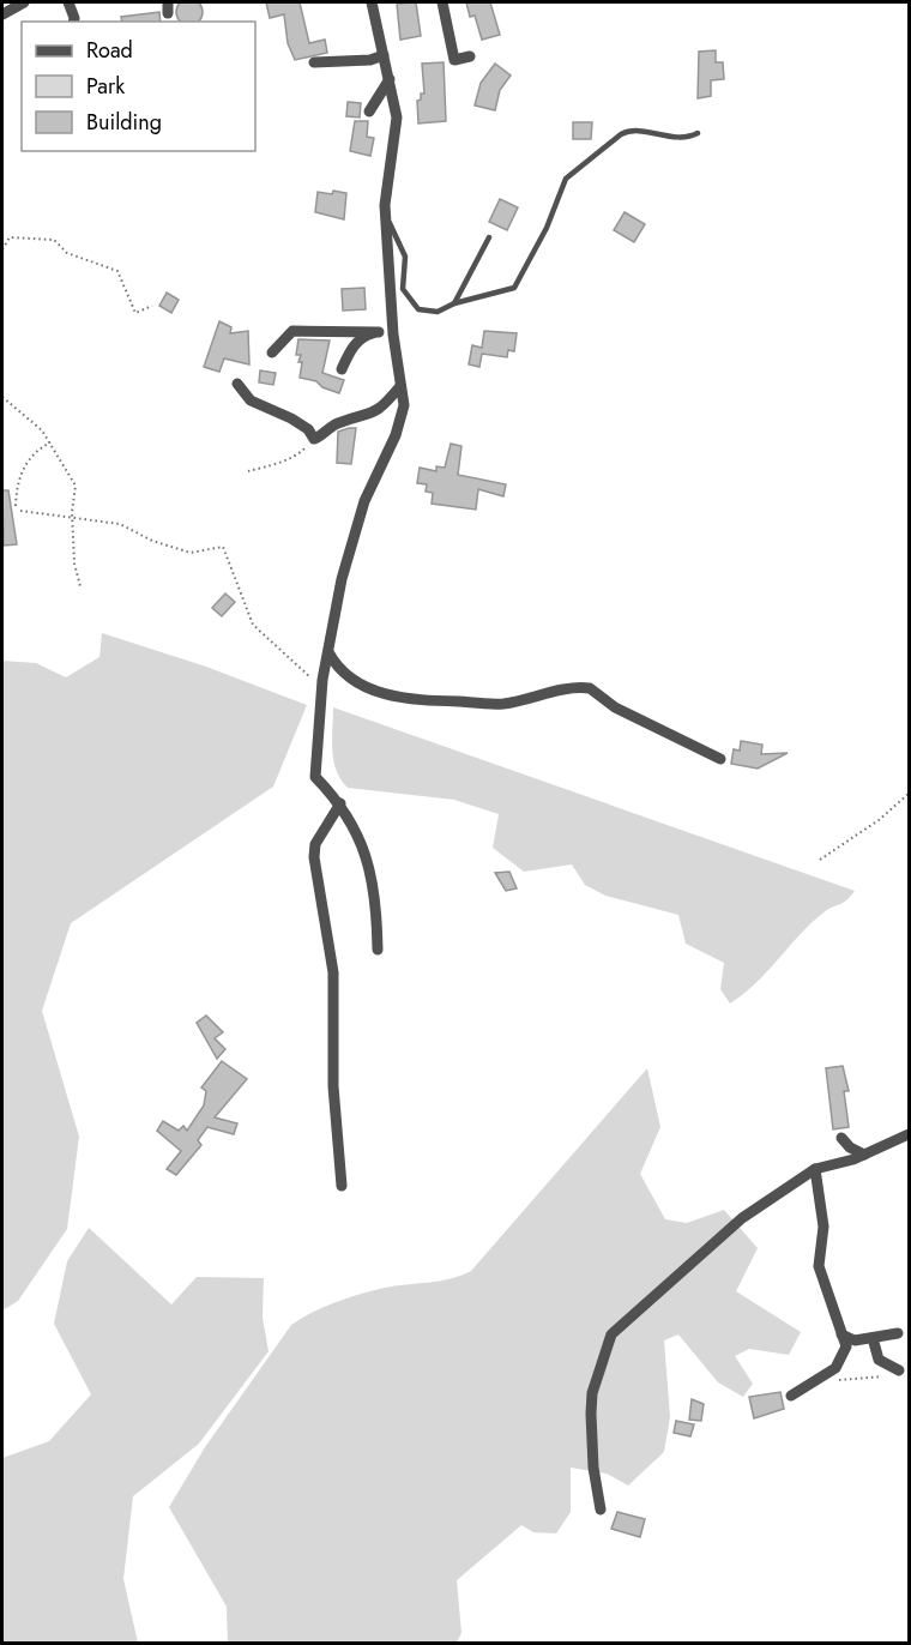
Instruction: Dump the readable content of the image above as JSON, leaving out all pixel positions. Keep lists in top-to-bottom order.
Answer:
{
  "legend": ["Road", "Park", "Building"]
}
